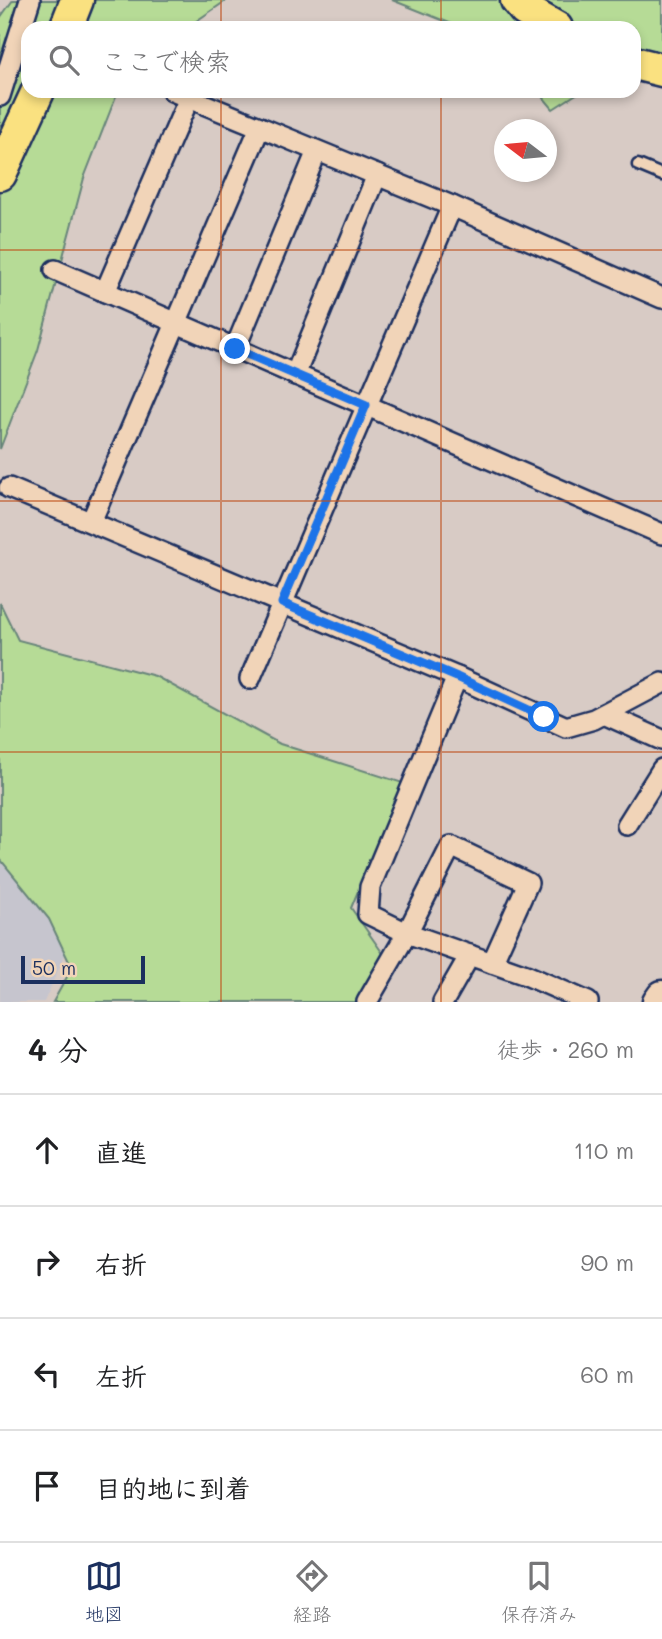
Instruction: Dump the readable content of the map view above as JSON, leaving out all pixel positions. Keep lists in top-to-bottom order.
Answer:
{
  "scale_bar": "50 m",
  "north": "left",
  "page": {
    "search": "ここで検索",
    "scale": "50 m",
    "heading": ["4 分", "徒歩 · 260 m"],
    "list": [
      ["直進", "110 m"],
      ["右折", "90 m"],
      ["左折", "60 m"],
      "目的地に到着"
    ],
    "nav": ["地図", "経路", "保存済み"]
  }
}
